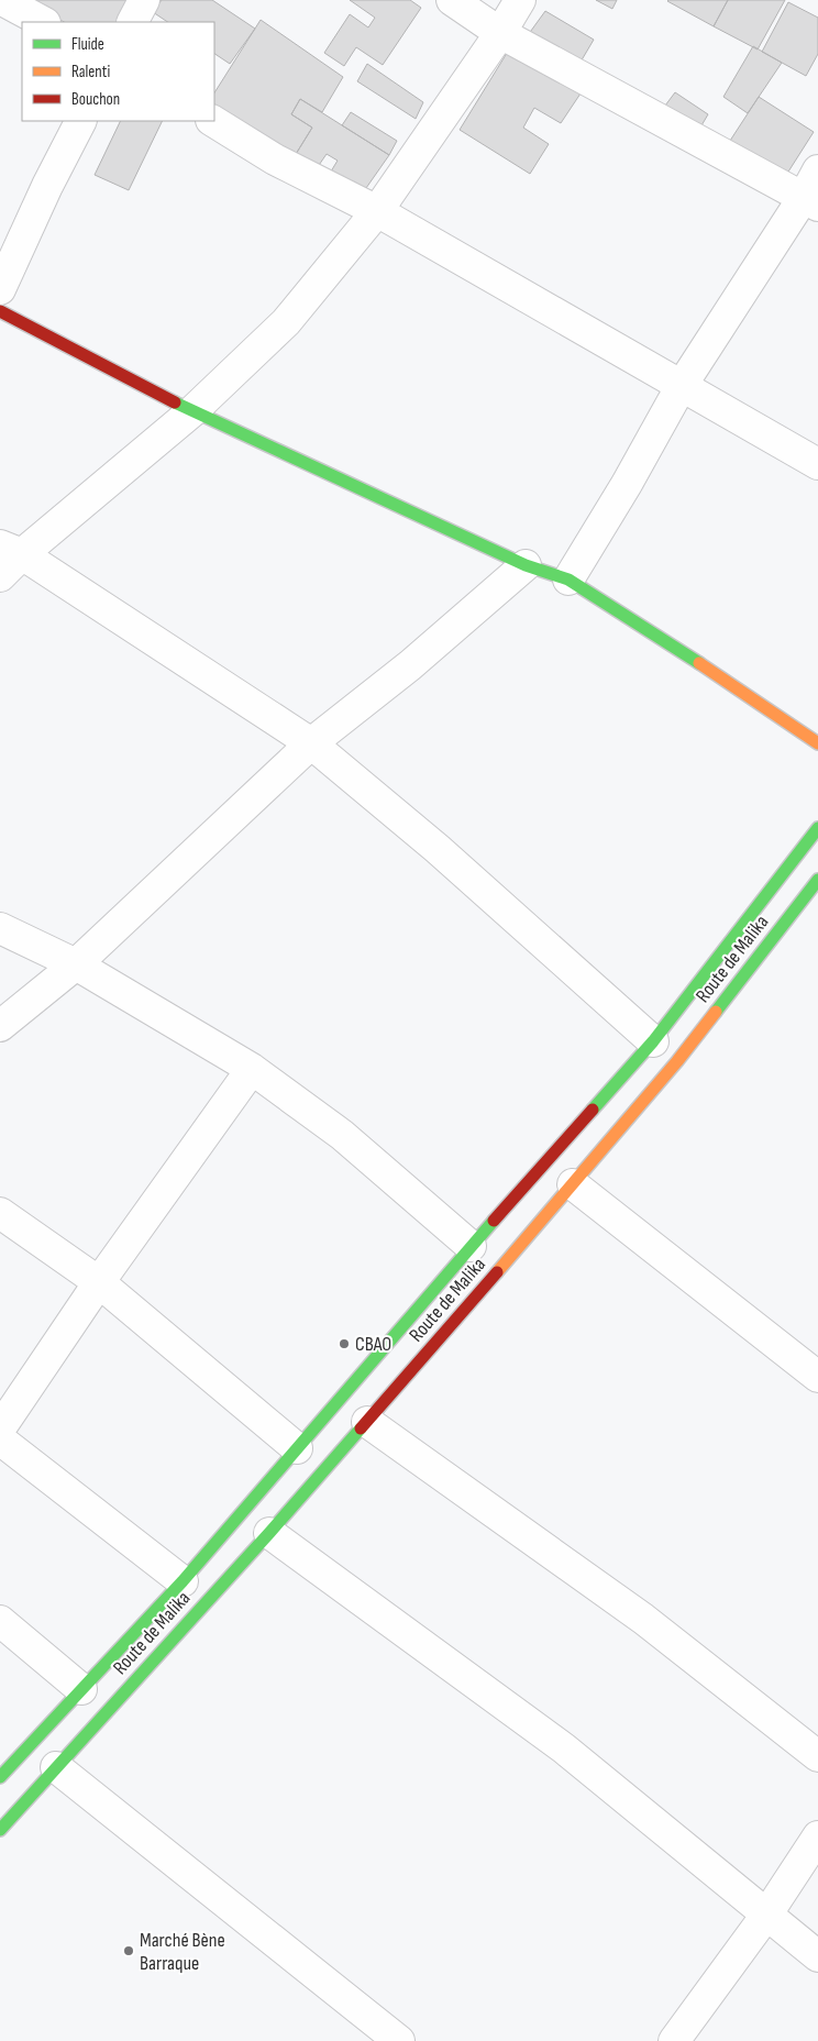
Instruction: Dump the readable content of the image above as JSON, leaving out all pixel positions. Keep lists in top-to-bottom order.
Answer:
{
  "streets": {
    "main road": ["Route de Malika"]
  },
  "places": ["CBAO", "Marché Bène Barraque"],
  "legend": ["Fluide", "Ralenti", "Bouchon"]
}
